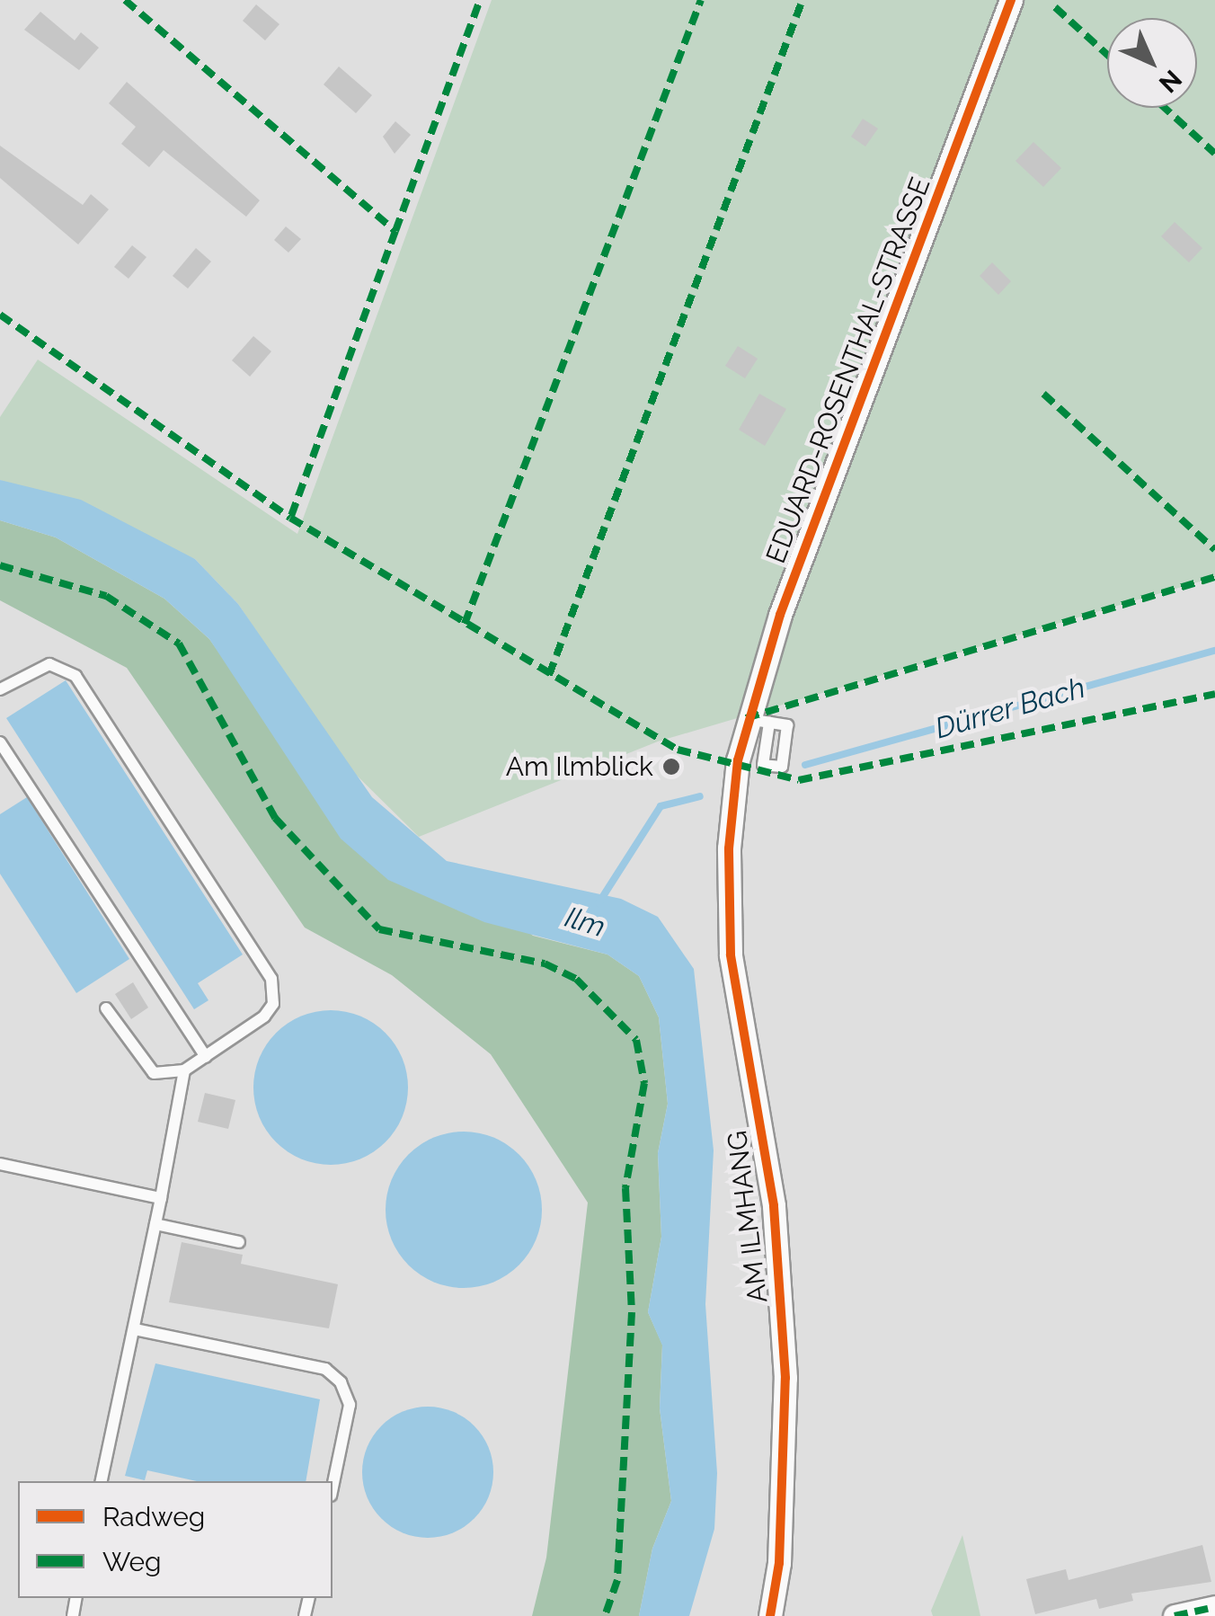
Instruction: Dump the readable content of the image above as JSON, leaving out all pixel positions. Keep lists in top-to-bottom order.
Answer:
{
  "streets": {
    "street": ["EDUARD-ROSENTHAL-STRASSE", "AM ILMHANG"]
  },
  "crossings": [
    ["EDUARD-ROSENTHAL-STRASSE", "AM ILMHANG"]
  ],
  "water": ["Dürrer Bach", "Ilm"],
  "places": ["Am Ilmblick"],
  "legend": ["Radweg", "Weg"],
  "north": "bottom right"
}
